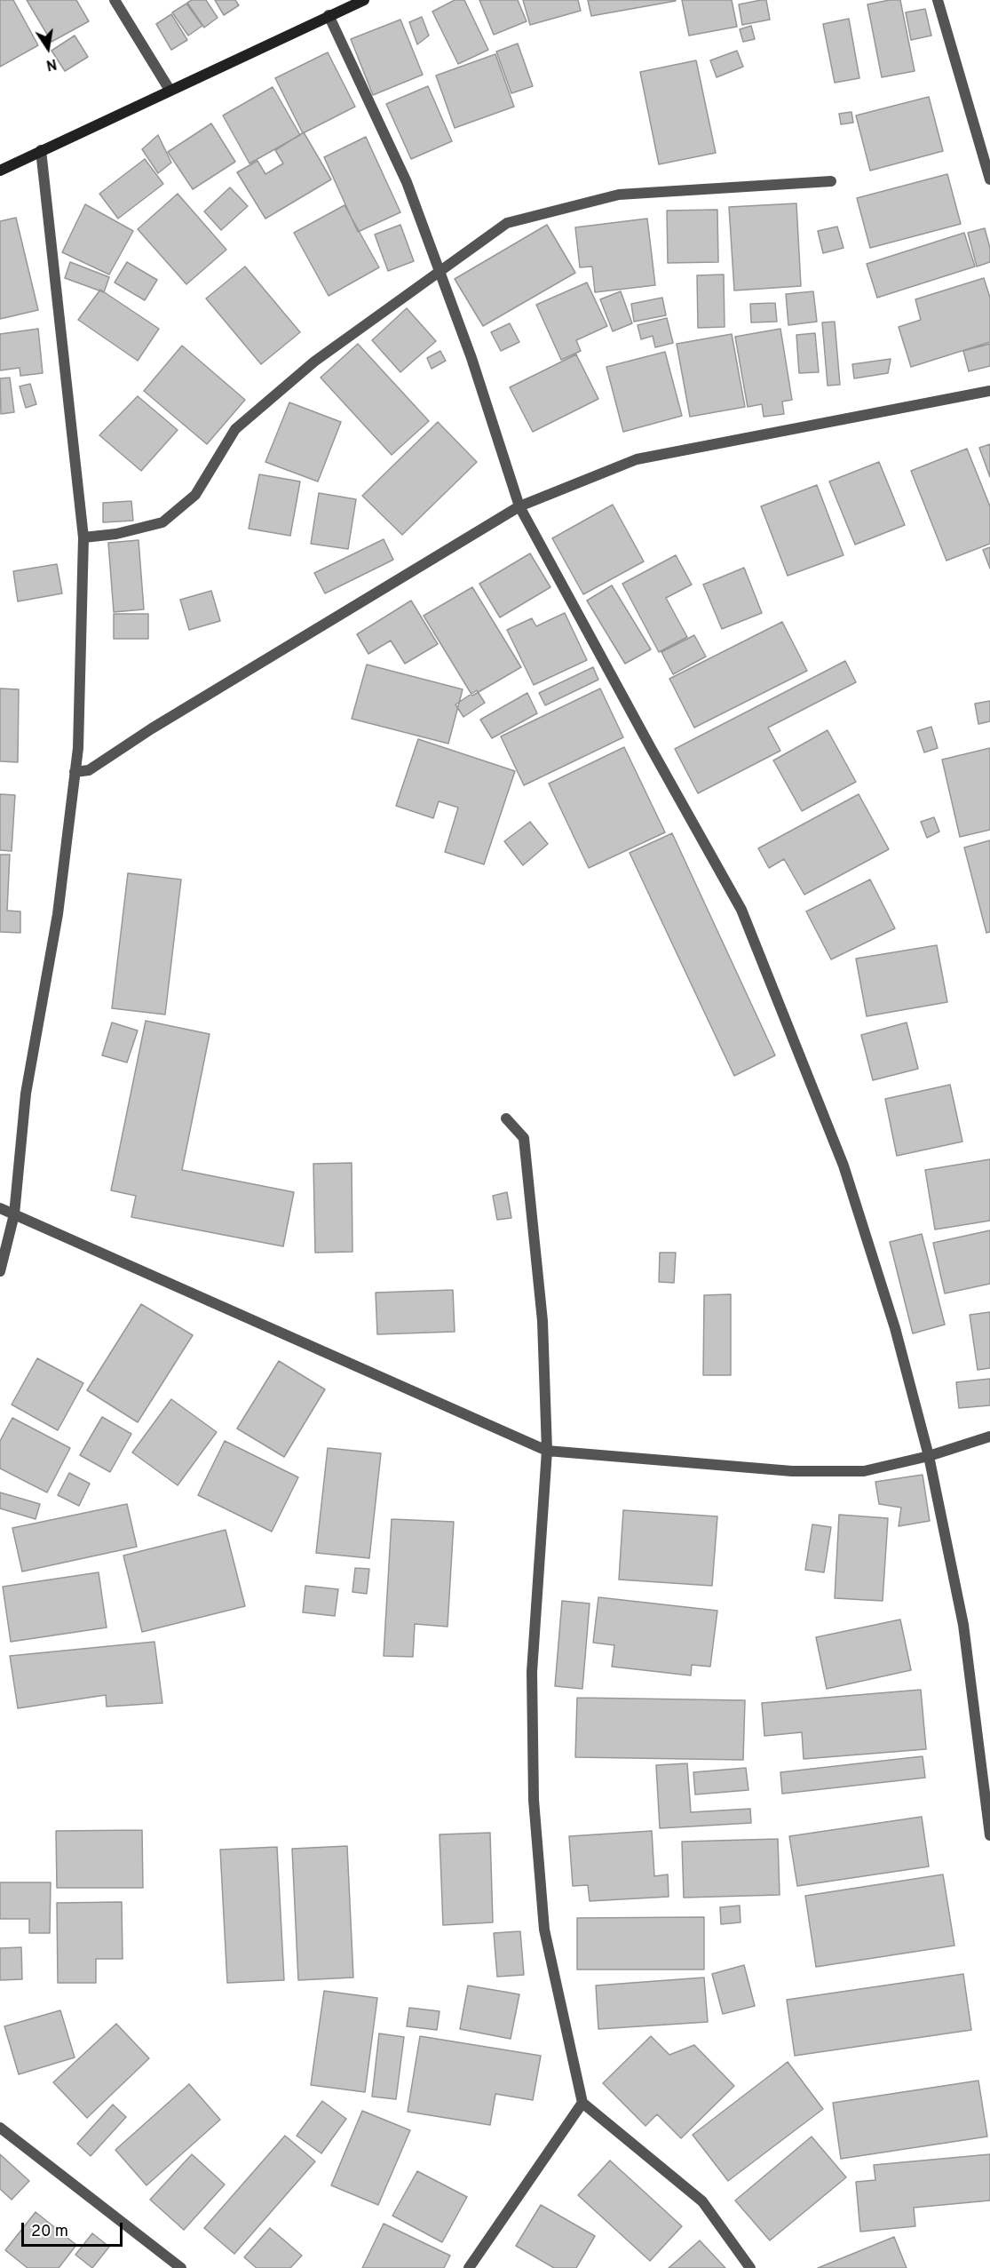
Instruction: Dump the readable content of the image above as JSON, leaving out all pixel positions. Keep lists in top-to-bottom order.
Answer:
{
  "scale_bar": "20 m",
  "north": "bottom"
}
